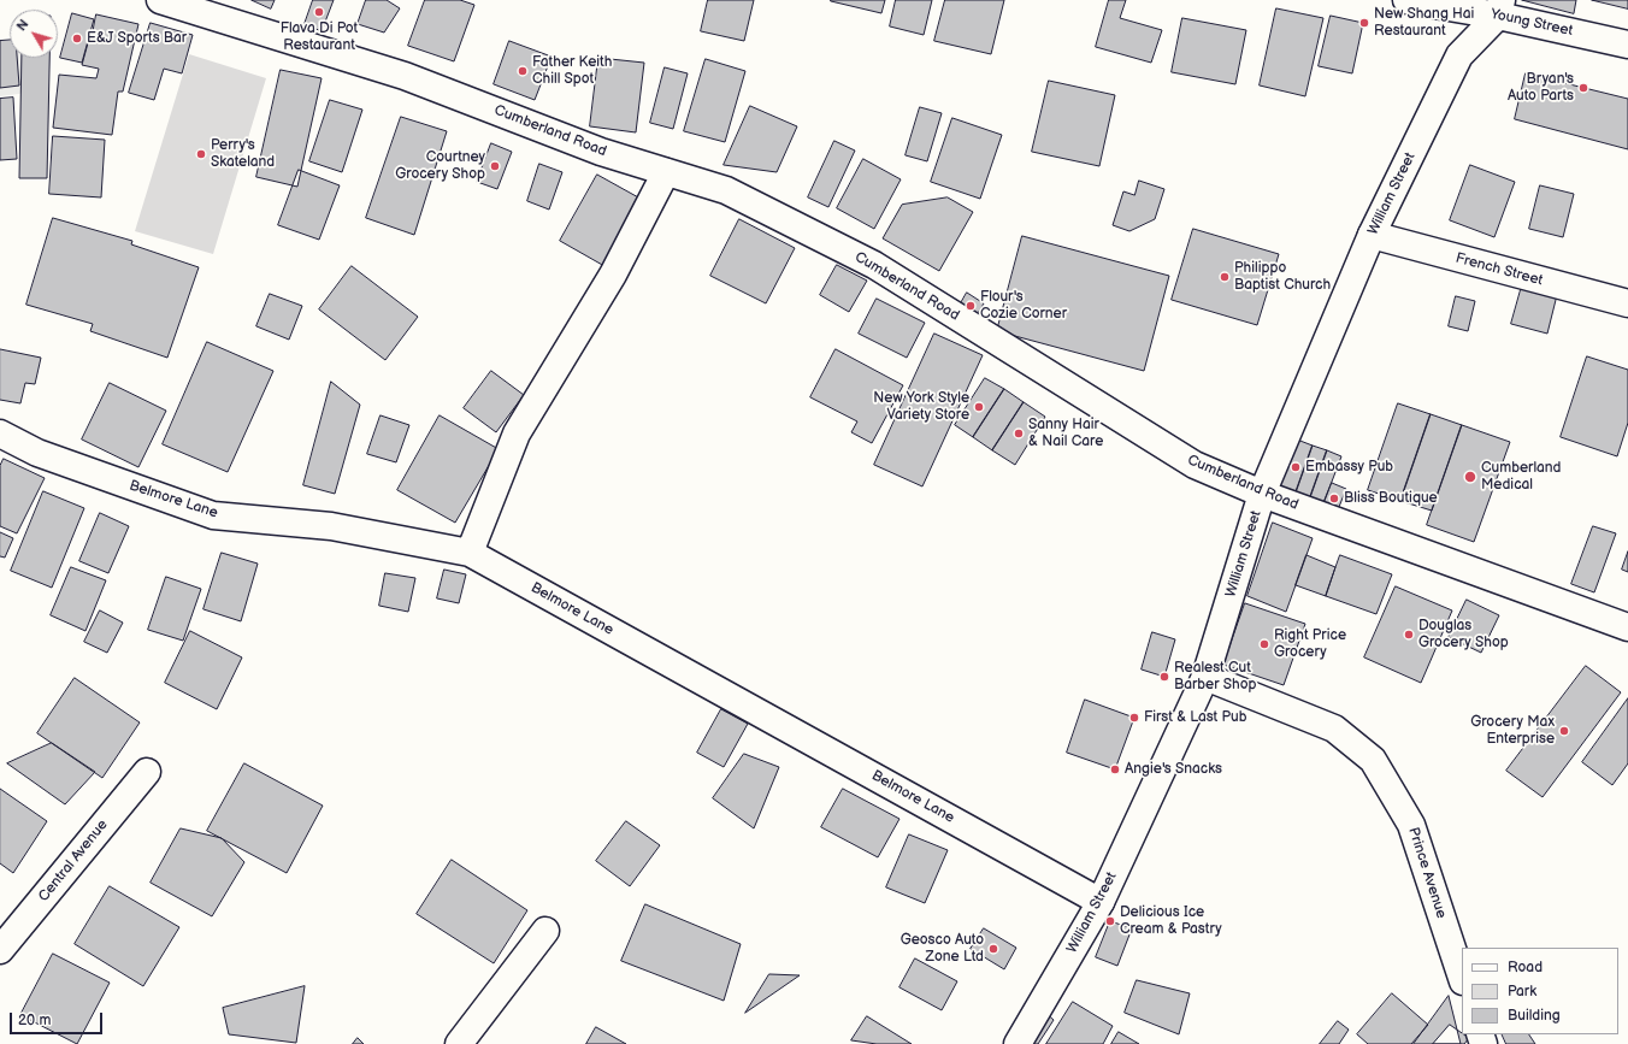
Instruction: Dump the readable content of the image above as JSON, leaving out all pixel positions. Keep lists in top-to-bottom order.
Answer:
{
  "streets": {
    "street": [
      "Young Street",
      "Cumberland Road",
      "William Street",
      "French Street",
      "Belmore Lane",
      "Central Avenue",
      "Prince Avenue"
    ]
  },
  "crossings": [
    ["Young Street", "William Street"],
    ["Cumberland Road", "William Street"],
    ["William Street", "French Street"],
    ["William Street", "Belmore Lane"],
    ["William Street", "Prince Avenue"]
  ],
  "places": [
    "Flava Di Pot Restaurant",
    "New Shang Hai Restaurant",
    "E&J Sports Bar",
    "Father Keith Chill Spot",
    "Bryan's Auto Parts",
    "Perry's Skateland",
    "Courtney Grocery Shop",
    "Philippo Baptist Church",
    "Flour's Cozie Corner",
    "New York Style Variety Store",
    "Sanny Hair & Nail Care",
    "Embassy Pub",
    "Cumberland Medical",
    "Bliss Boutique",
    "Douglas Grocery Shop",
    "Right Price Grocery",
    "Realest Cut Barber Shop",
    "First & Last Pub",
    "Grocery Max Enterprise",
    "Angie's Snacks",
    "Delicious Ice Cream & Pastry",
    "Geosco Auto Zone Ltd"
  ],
  "legend": ["Road", "Park", "Building"],
  "scale_bar": "20 m",
  "north": "top left"
}
